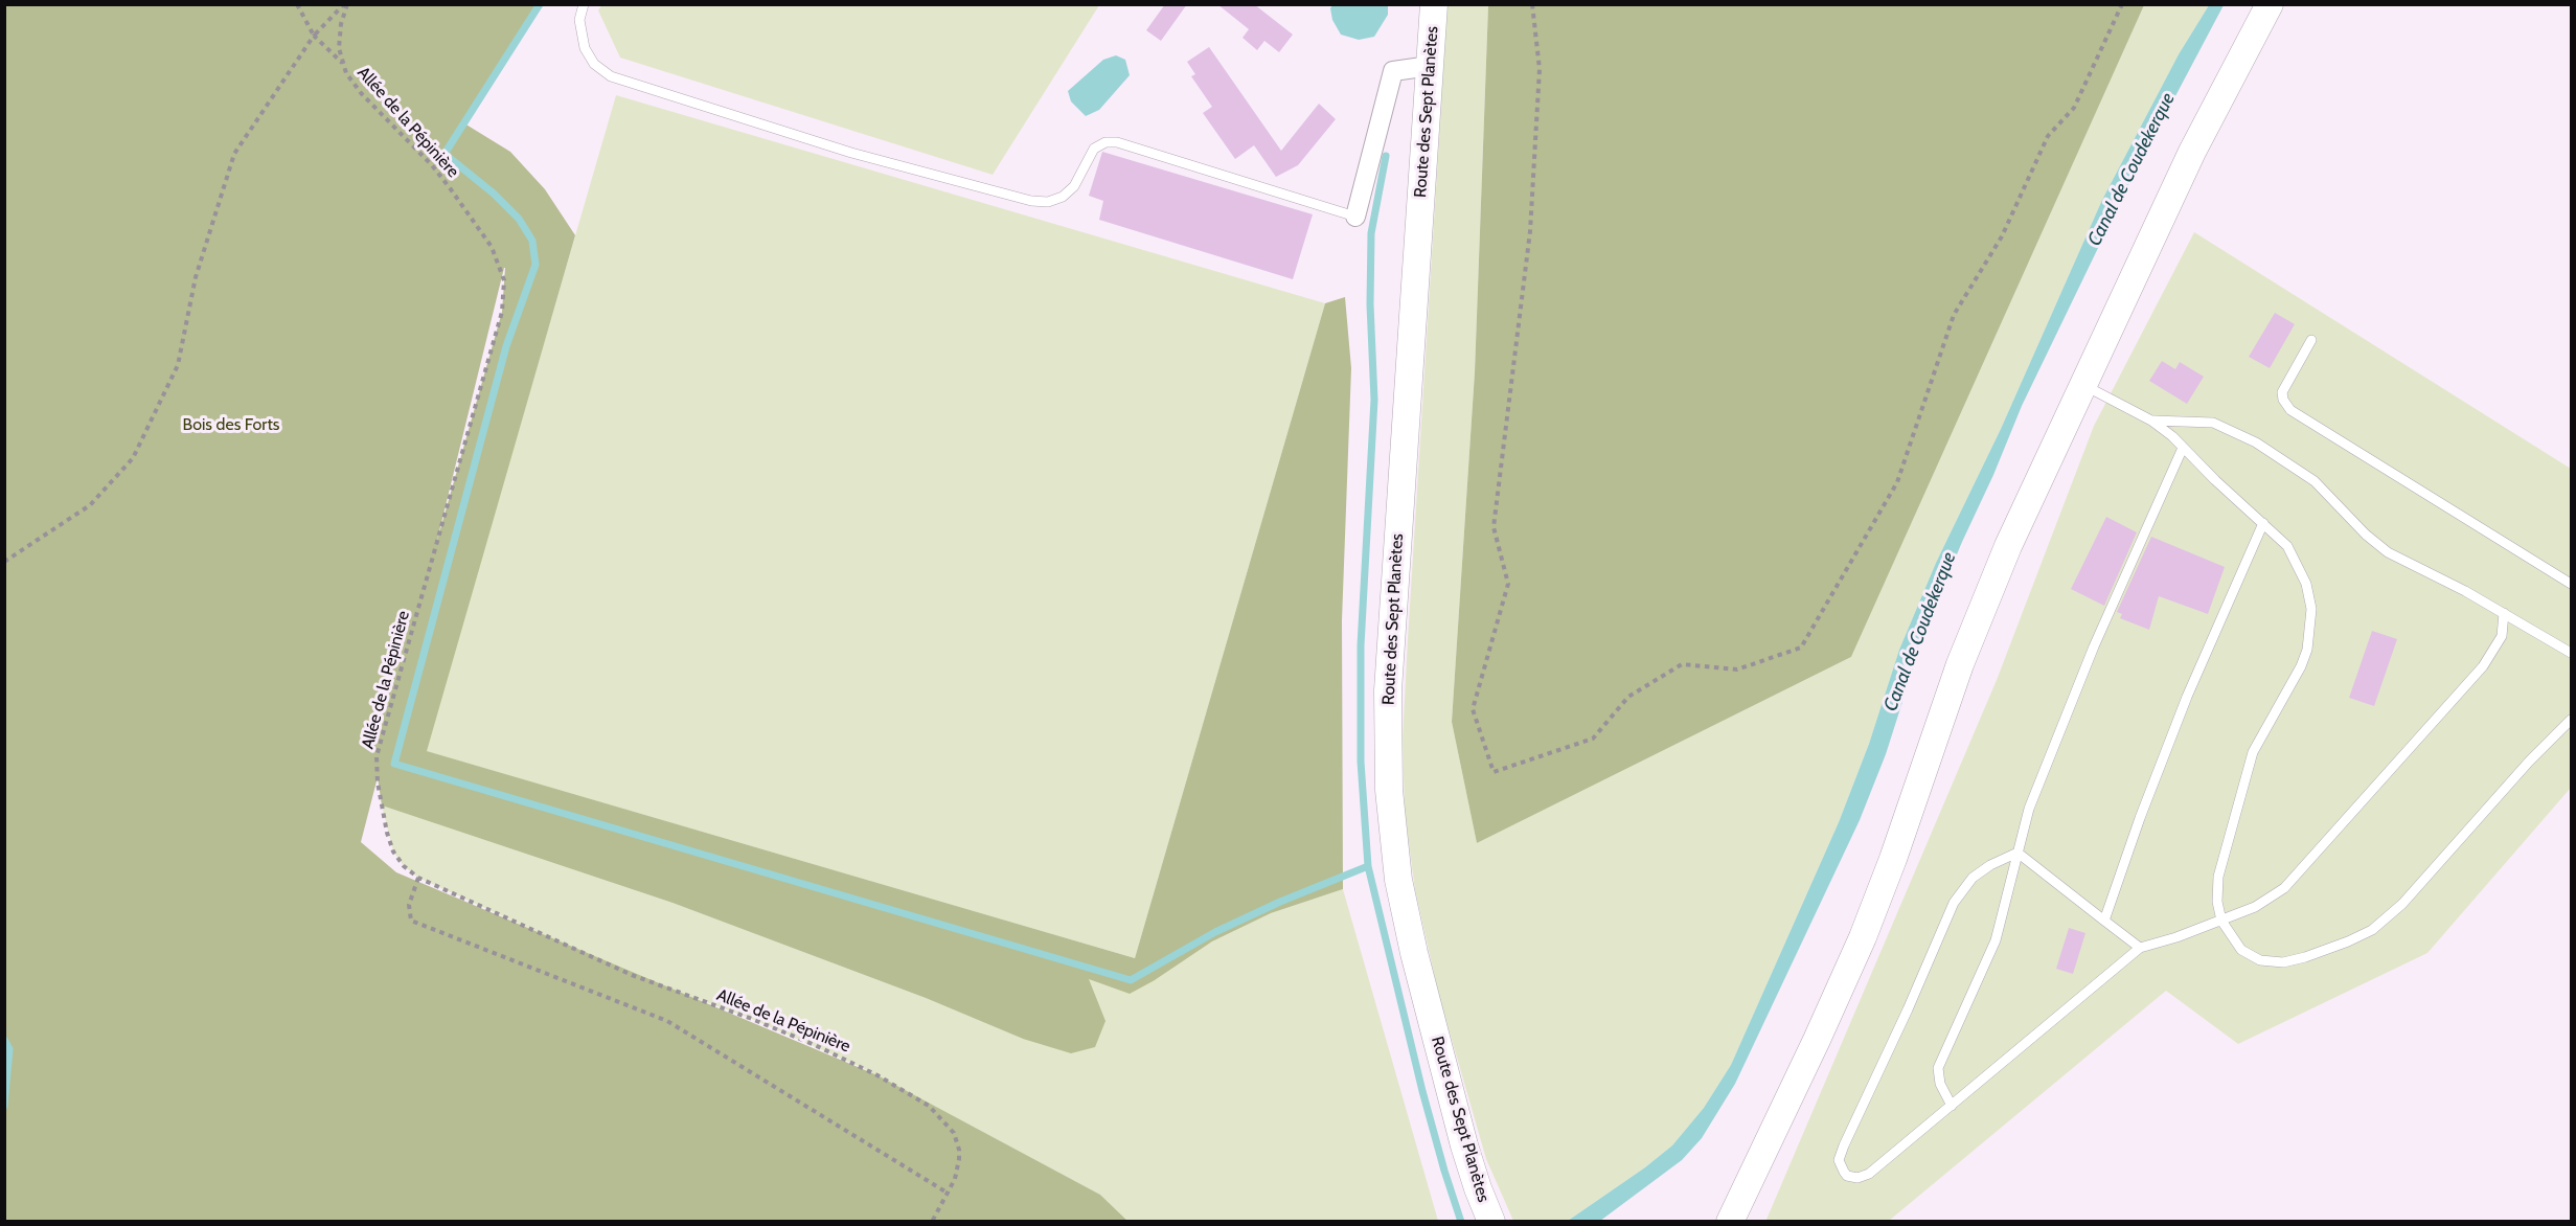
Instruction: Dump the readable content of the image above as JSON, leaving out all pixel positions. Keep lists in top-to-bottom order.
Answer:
{
  "streets": {
    "street": ["Route des Sept Planètes"],
    "path": ["Allée de la Pépinière"]
  },
  "water": ["Canal de Coudekerque"],
  "parks": ["Bois des Forts"]
}
